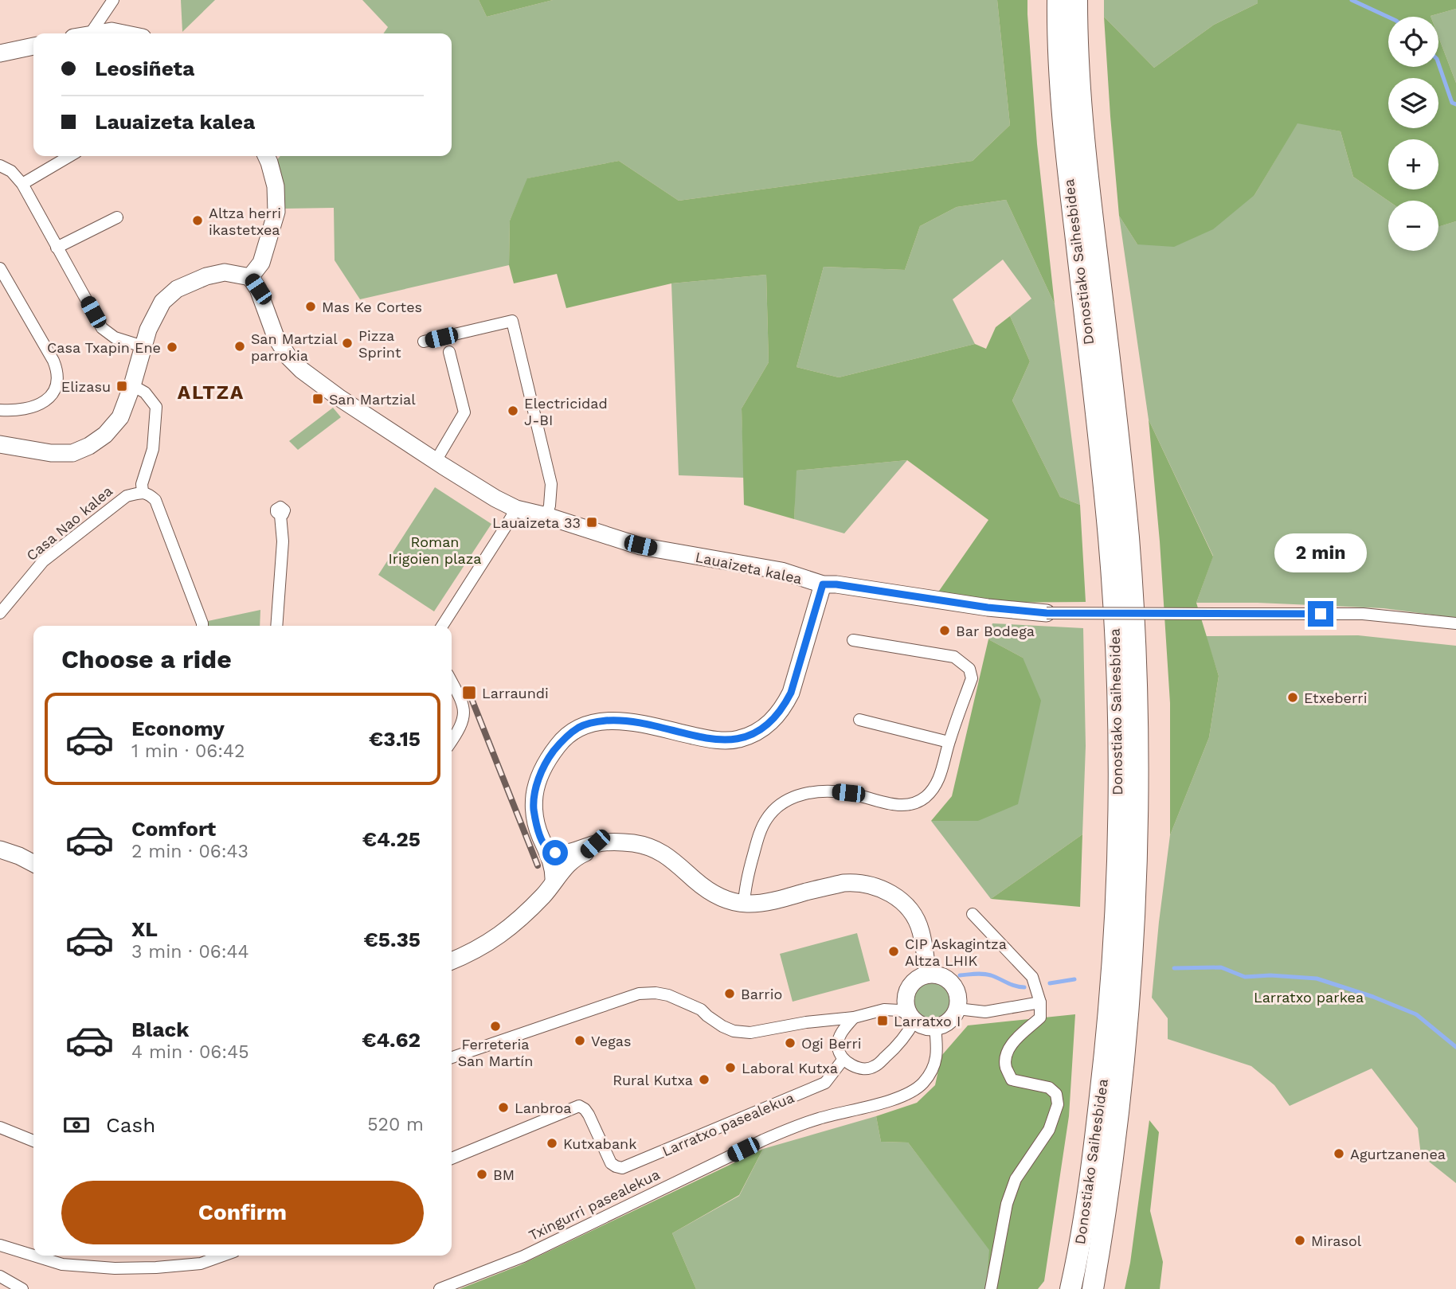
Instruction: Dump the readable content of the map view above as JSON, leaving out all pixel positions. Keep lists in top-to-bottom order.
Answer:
{
  "streets": {
    "highway": ["Donostiako Saihesbidea"],
    "street": [
      "Casa Nao kalea",
      "Lauaizeta kalea",
      "Larratxo pasealekua",
      "Txingurri pasealekua"
    ]
  },
  "districts": ["ALTZA"],
  "parks": ["Roman Irigoien plaza", "Larratxo parkea"],
  "places": {
    "other": [
      "Altza herri ikastetxea",
      "Mas Ke Cortes",
      "Pizza Sprint",
      "San Martzial parrokia",
      "Casa Txapin Ene",
      "Electricidad J-BI",
      "Bar Bodega",
      "Etxeberri",
      "CIP Askagintza Altza LHIK",
      "Barrio",
      "Ferreteria San Martín",
      "Vegas",
      "Ogi Berri",
      "Laboral Kutxa",
      "Rural Kutxa",
      "Lanbroa",
      "Kutxabank",
      "Agurtzanenea",
      "BM",
      "Mirasol"
    ],
    "transit": [
      "Elizasu",
      "San Martzial",
      "Lauaizeta 33",
      "Larraundi",
      "Larratxo I"
    ]
  },
  "page": {
    "map_buttons": ["+", "−"],
    "banner": ["Leosiñeta", "Lauaizeta kalea"],
    "bubble": "2 min",
    "heading": "Choose a ride",
    "list": [
      {
        "name": "Economy",
        "note": "1 min · 06:42",
        "value": "€3.15"
      },
      {
        "name": "Comfort",
        "note": "2 min · 06:43",
        "value": "€4.25"
      },
      {
        "name": "XL",
        "note": "3 min · 06:44",
        "value": "€5.35"
      },
      {
        "name": "Black",
        "note": "4 min · 06:45",
        "value": "€4.62"
      }
    ],
    "pay": ["Cash", "520 m"],
    "buttons": "Confirm"
  }
}
